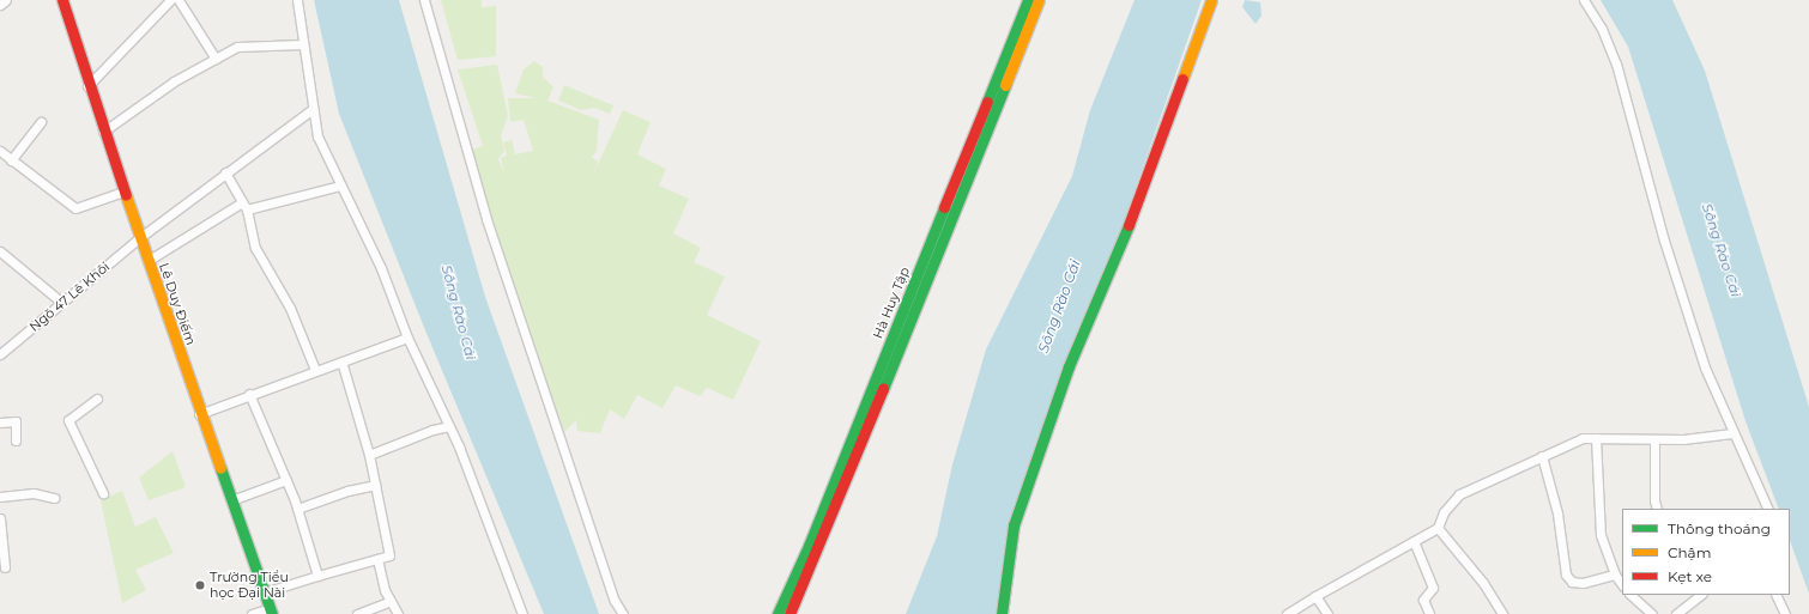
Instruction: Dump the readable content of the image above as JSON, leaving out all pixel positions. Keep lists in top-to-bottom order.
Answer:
{
  "streets": {
    "main road": ["Hà Huy Tập", "Lê Duy Điếm"],
    "street": ["Ngõ 47 Lê Khôi"]
  },
  "crossings": [
    ["Ngõ 47 Lê Khôi", "Lê Duy Điếm"]
  ],
  "water": ["Sông Rào Cái"],
  "places": ["Trường Tiểu học Đại Nài"],
  "legend": ["Thông thoáng", "Chậm", "Kẹt xe"]
}
